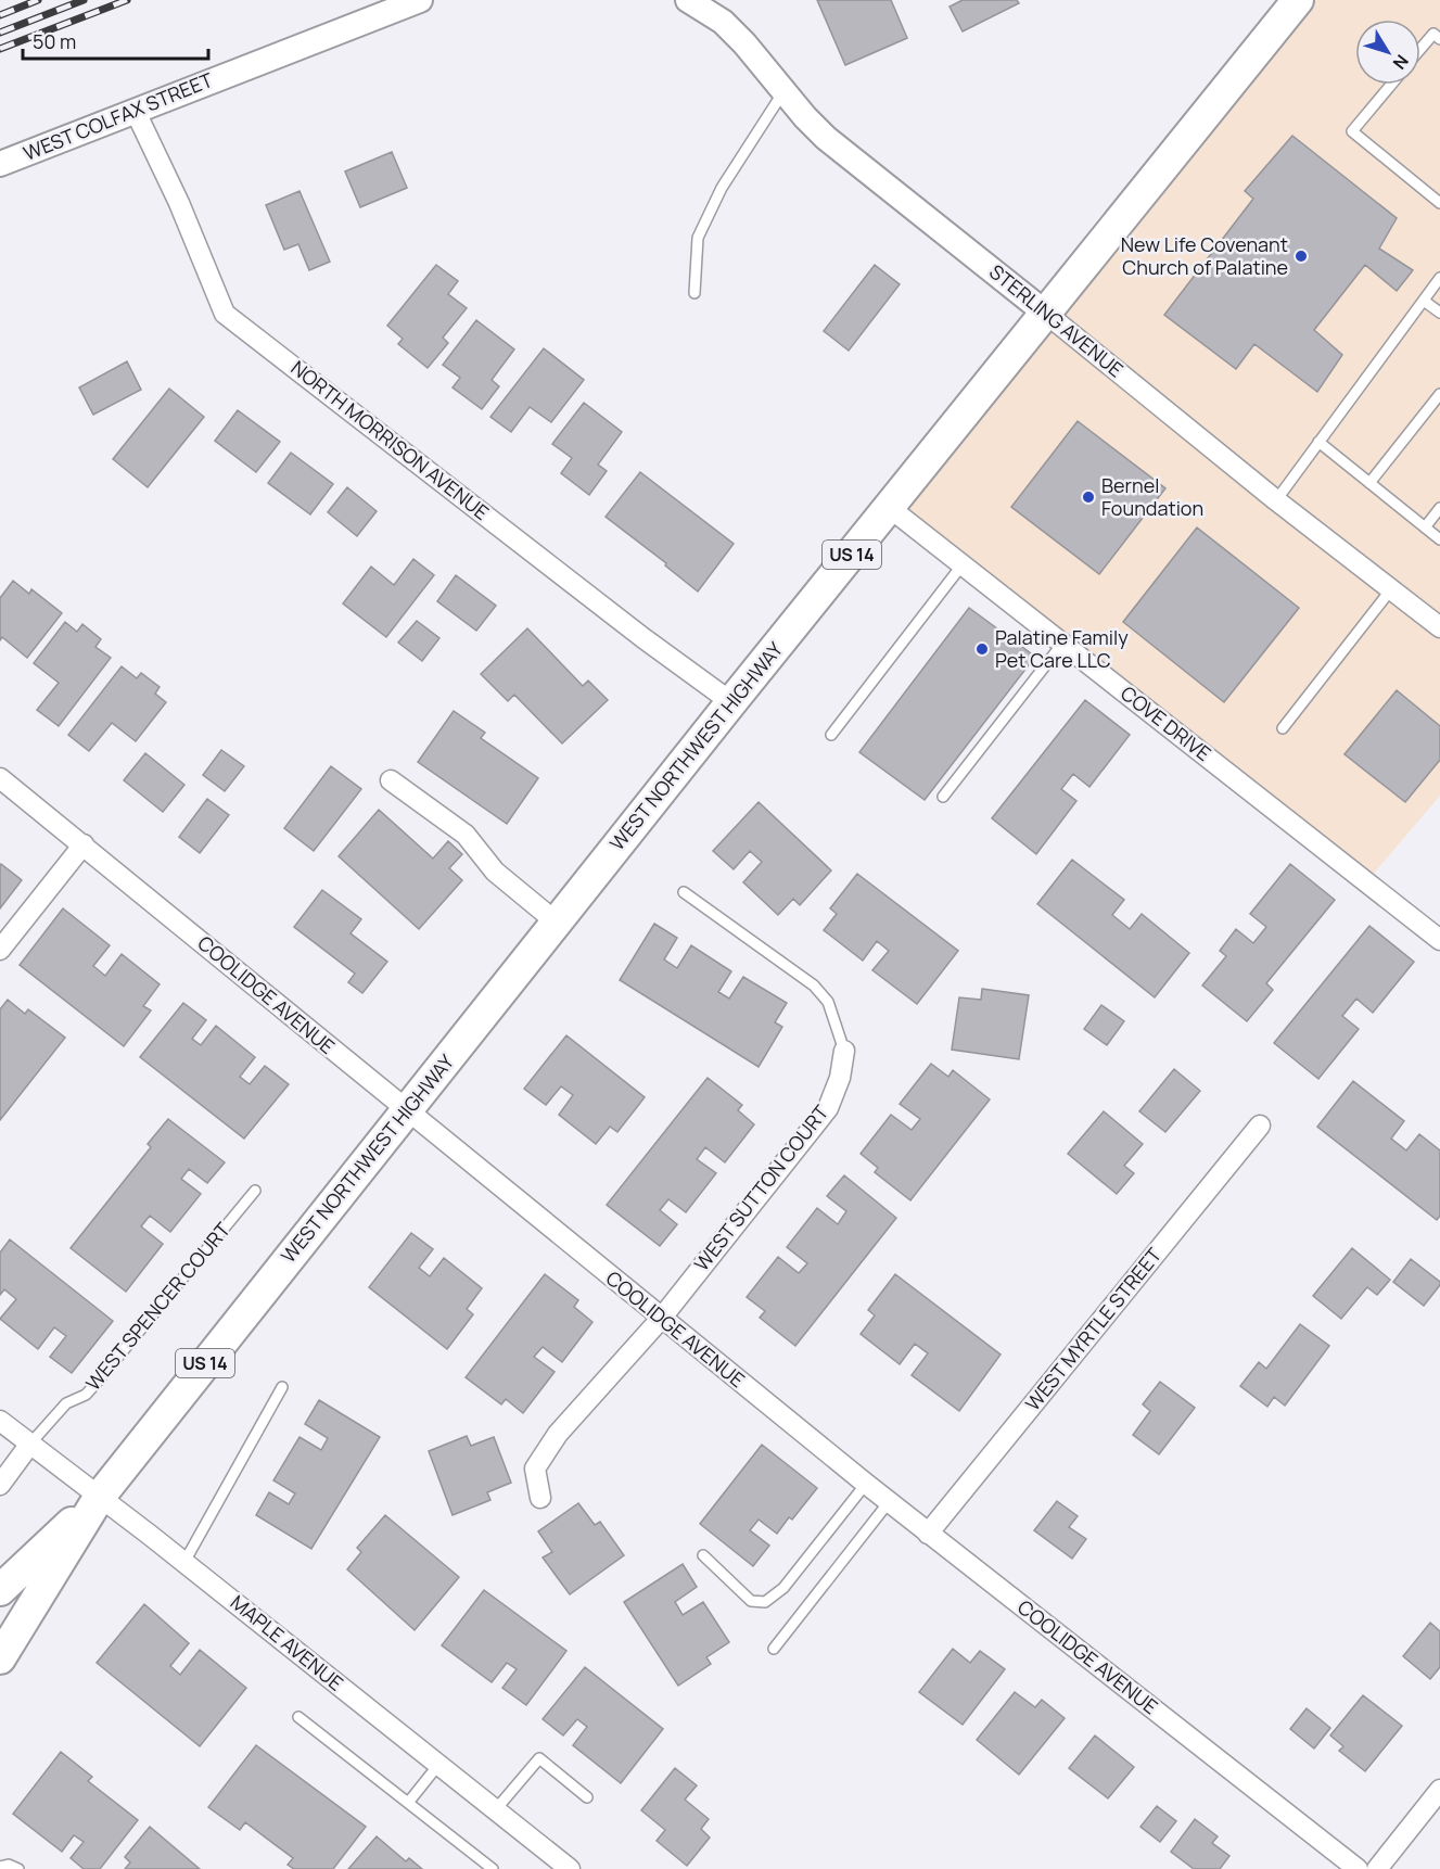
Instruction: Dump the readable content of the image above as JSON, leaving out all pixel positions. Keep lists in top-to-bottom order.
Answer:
{
  "streets": {
    "main road": ["US 14", "WEST NORTHWEST HIGHWAY"],
    "street": [
      "WEST COLFAX STREET",
      "STERLING AVENUE",
      "NORTH MORRISON AVENUE",
      "COVE DRIVE",
      "COOLIDGE AVENUE",
      "WEST SUTTON COURT",
      "WEST MYRTLE STREET",
      "MAPLE AVENUE"
    ],
    "lane": ["WEST SPENCER COURT"]
  },
  "crossings": [
    ["WEST COLFAX STREET", "NORTH MORRISON AVENUE"],
    ["STERLING AVENUE", "WEST NORTHWEST HIGHWAY"],
    ["NORTH MORRISON AVENUE", "WEST NORTHWEST HIGHWAY"],
    ["COVE DRIVE", "WEST NORTHWEST HIGHWAY"],
    ["WEST NORTHWEST HIGHWAY", "COOLIDGE AVENUE"],
    ["WEST NORTHWEST HIGHWAY", "MAPLE AVENUE"],
    ["COOLIDGE AVENUE", "WEST SUTTON COURT"],
    ["COOLIDGE AVENUE", "WEST MYRTLE STREET"],
    ["WEST SPENCER COURT", "MAPLE AVENUE"]
  ],
  "places": ["New Life Covenant Church of Palatine", "Bernel Foundation", "Palatine Family Pet Care LLC"],
  "scale_bar": "50 m",
  "north": "bottom right"
}
